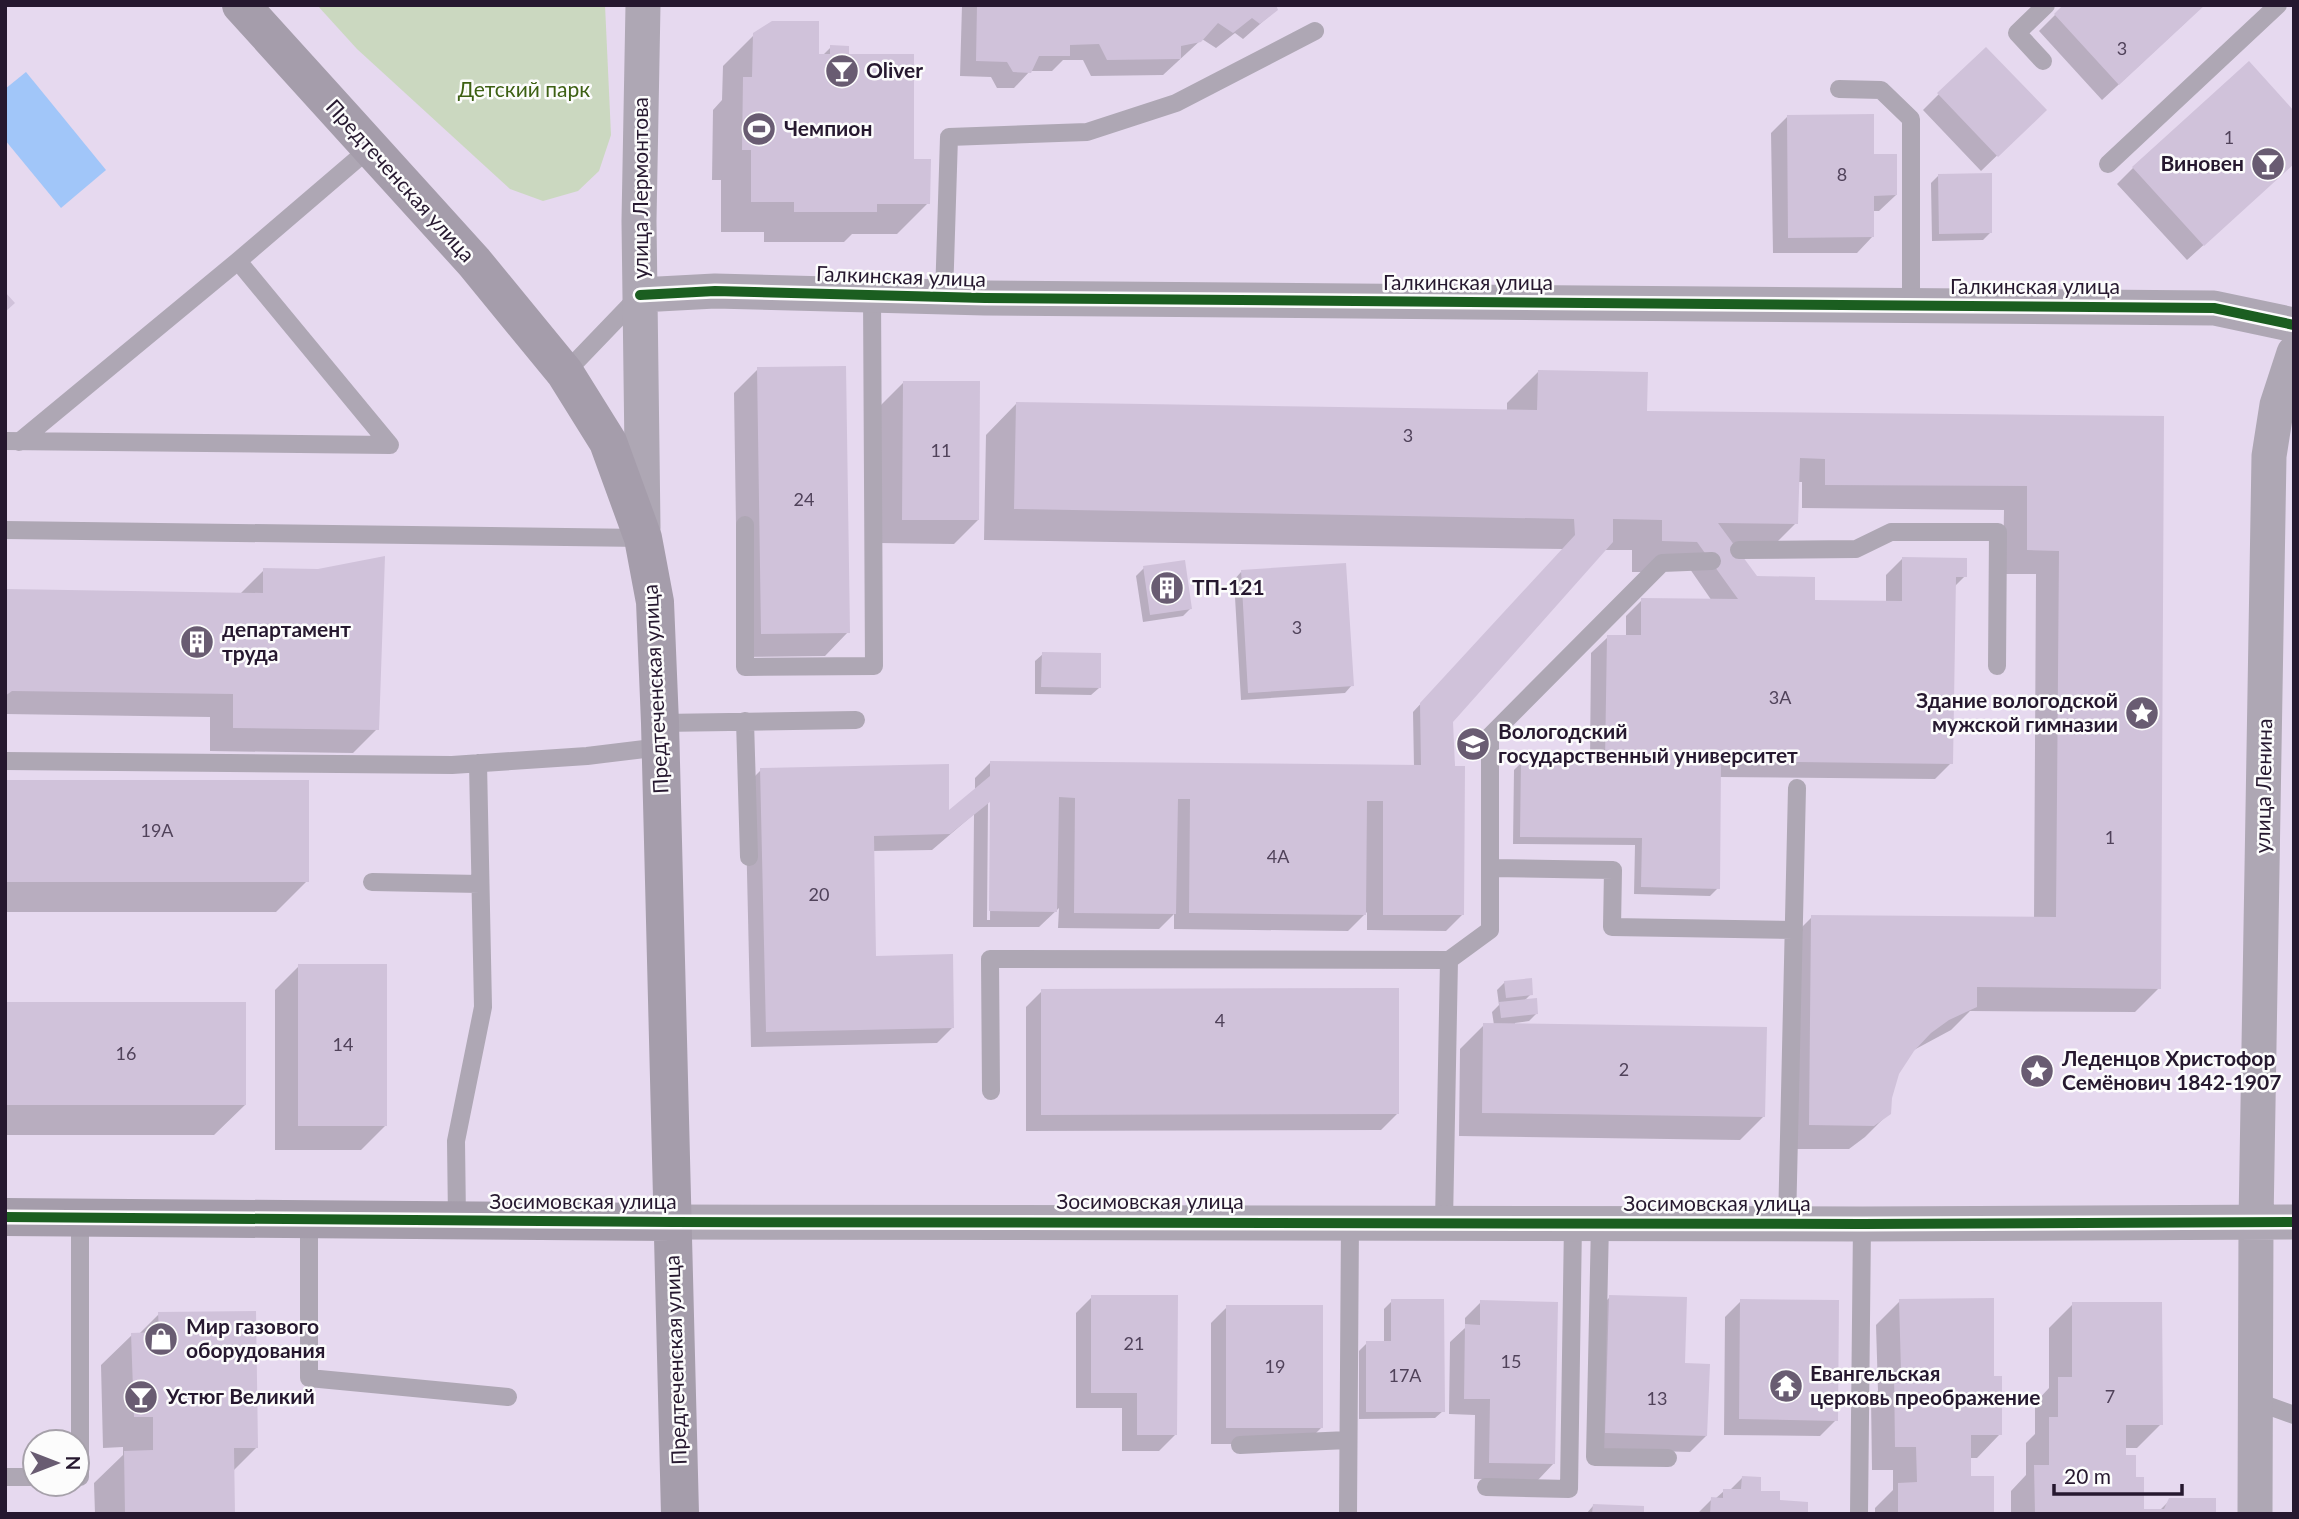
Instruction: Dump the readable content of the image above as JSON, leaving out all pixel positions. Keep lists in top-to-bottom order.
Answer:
{
  "streets": {
    "street": [
      "Предтеченская улица",
      "улица Лермонтова",
      "Галкинская улица",
      "улица Ленина",
      "Зосимовская улица"
    ]
  },
  "crossings": [
    ["Предтеченская улица", "улица Лермонтова"],
    ["Предтеченская улица", "Зосимовская улица"],
    ["улица Лермонтова", "Галкинская улица"],
    ["улица Ленина", "Зосимовская улица"]
  ],
  "parks": ["Детский парк"],
  "places": {
    "bar": ["Oliver", "Виновен", "Устюг Великий"],
    "sports": ["Чемпион"],
    "building": ["ТП-121", "департамент труда"],
    "place": ["Здание вологодской мужской гимназии", "Леденцов Христофор Семёнович 1842-1907"],
    "school or university": ["Вологодский государственный университет"],
    "shop": ["Мир газового оборудования"],
    "temple": ["Евангельская церковь преображение"]
  },
  "house_numbers": [
    "3",
    "1",
    "8",
    "3",
    "11",
    "24",
    "3",
    "3А",
    "19А",
    "1",
    "4А",
    "20",
    "4",
    "14",
    "16",
    "2",
    "21",
    "15",
    "19",
    "17А",
    "7",
    "13"
  ],
  "scale_bar": "20 m",
  "north": "right"
}
